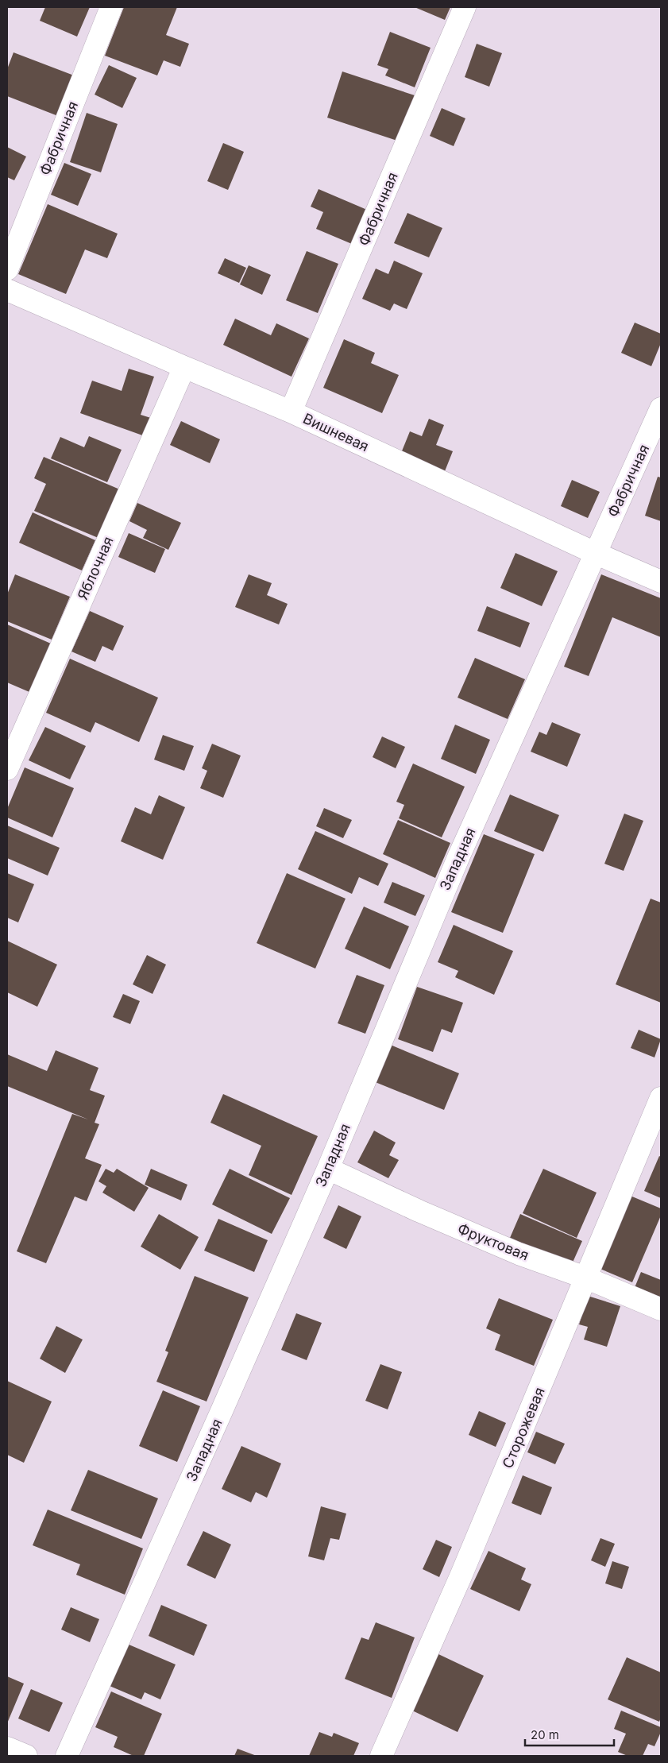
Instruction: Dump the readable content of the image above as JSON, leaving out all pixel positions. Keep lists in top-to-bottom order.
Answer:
{
  "streets": {
    "street": [
      "Фабричная",
      "Вишневая",
      "Яблочная",
      "Западная",
      "Фруктовая",
      "Сторожевая"
    ]
  },
  "crossings": [
    ["Фабричная", "Вишневая"],
    ["Фабричная", "Западная"],
    ["Вишневая", "Яблочная"],
    ["Вишневая", "Западная"],
    ["Западная", "Фруктовая"],
    ["Фруктовая", "Сторожевая"]
  ],
  "scale_bar": "20 m"
}
